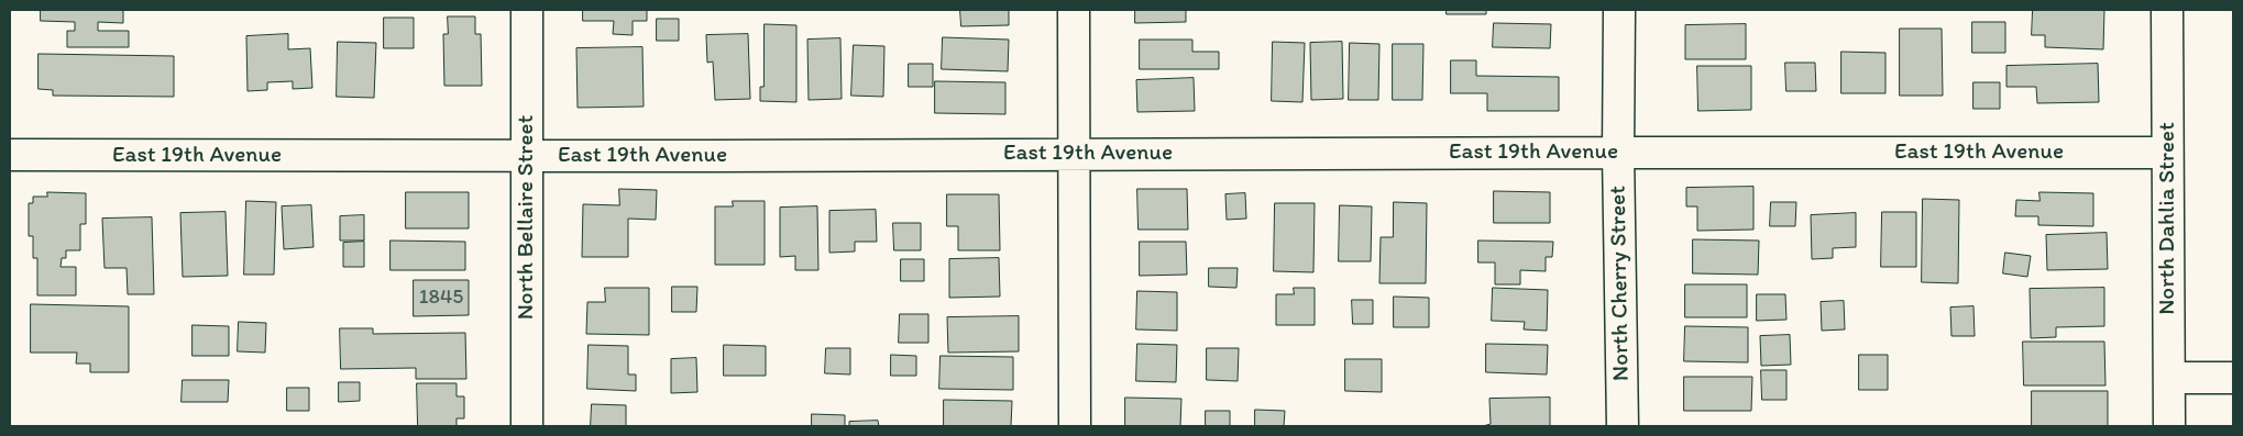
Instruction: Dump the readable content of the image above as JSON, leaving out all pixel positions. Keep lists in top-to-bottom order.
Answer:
{
  "streets": {
    "street": [
      "East 19th Avenue",
      "North Bellaire Street",
      "North Dahlia Street",
      "North Cherry Street"
    ]
  },
  "crossings": [
    ["East 19th Avenue", "North Bellaire Street"],
    ["East 19th Avenue", "North Dahlia Street"],
    ["East 19th Avenue", "North Cherry Street"]
  ],
  "house_numbers": ["1845"]
}
